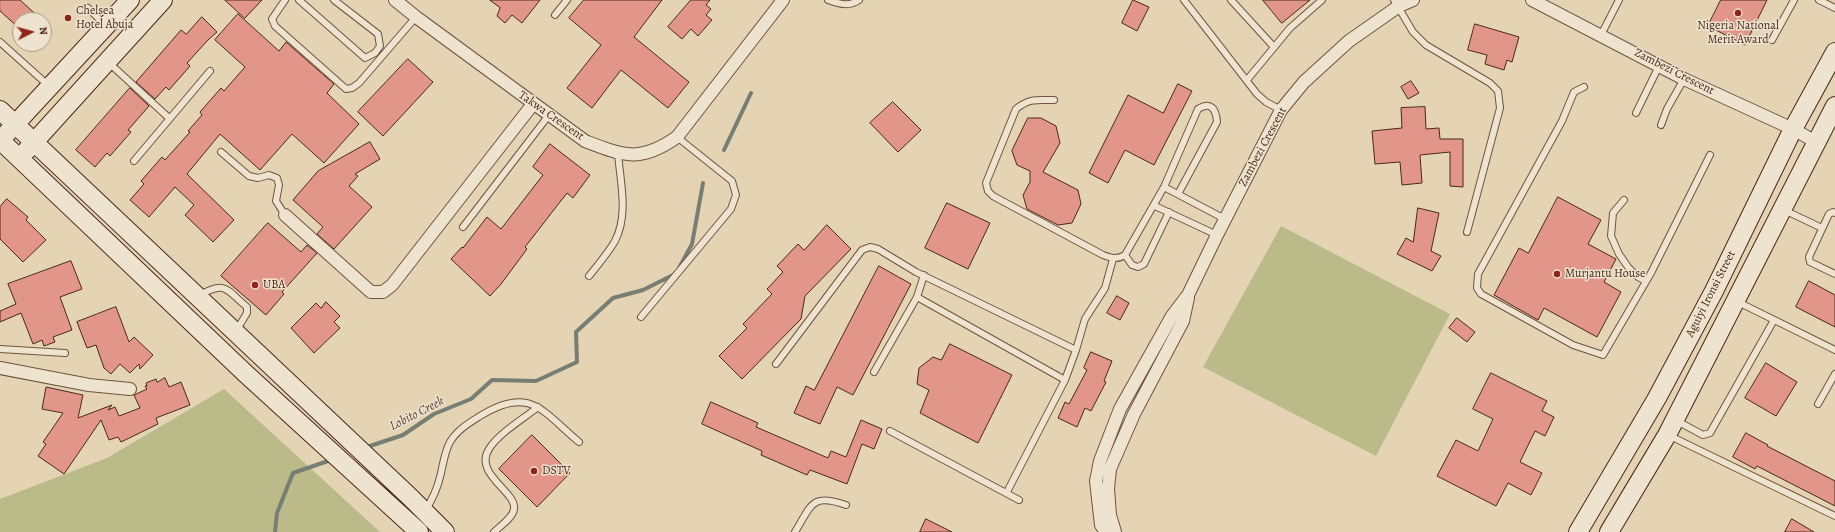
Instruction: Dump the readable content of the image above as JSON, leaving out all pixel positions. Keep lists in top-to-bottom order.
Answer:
{
  "streets": {
    "main road": ["Aguiyi Ironsi Street"],
    "street": ["Zambezi Crescent", "Takwa Crescent"]
  },
  "crossings": [
    ["Zambezi Crescent", "Aguiyi Ironsi Street"]
  ],
  "water": ["Lobito Creek"],
  "places": [
    "Nigeria National Merit Award",
    "Chelsea Hotel Abuja",
    "Murjantu House",
    "UBA",
    "DSTV"
  ],
  "north": "right"
}
